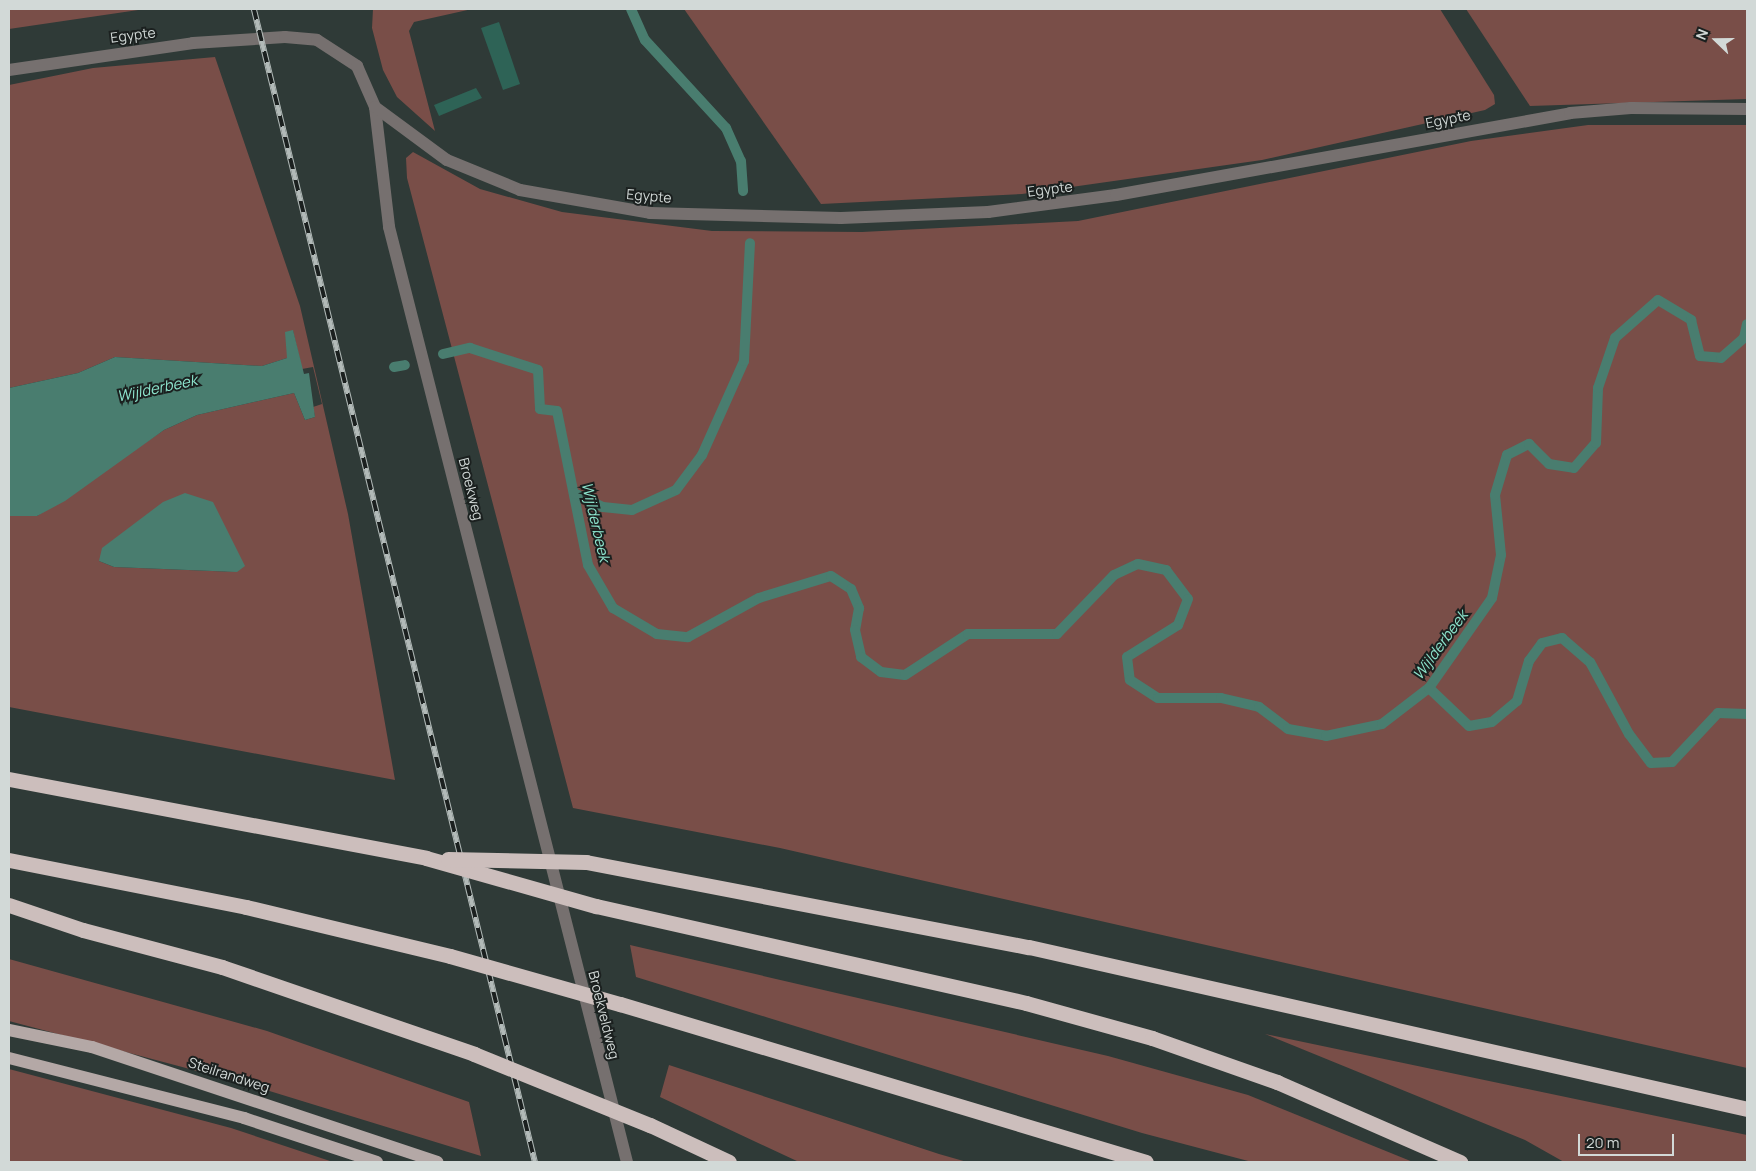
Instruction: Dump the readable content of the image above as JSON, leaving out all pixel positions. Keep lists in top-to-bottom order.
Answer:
{
  "streets": {
    "main road": ["Steilrandweg"],
    "street": ["Egypte", "Broekweg", "Broekveldweg"]
  },
  "crossings": [
    ["Egypte", "Broekweg"],
    ["Broekweg", "Broekveldweg"]
  ],
  "water": ["Wijlderbeek"],
  "scale_bar": "20 m",
  "north": "left"
}
